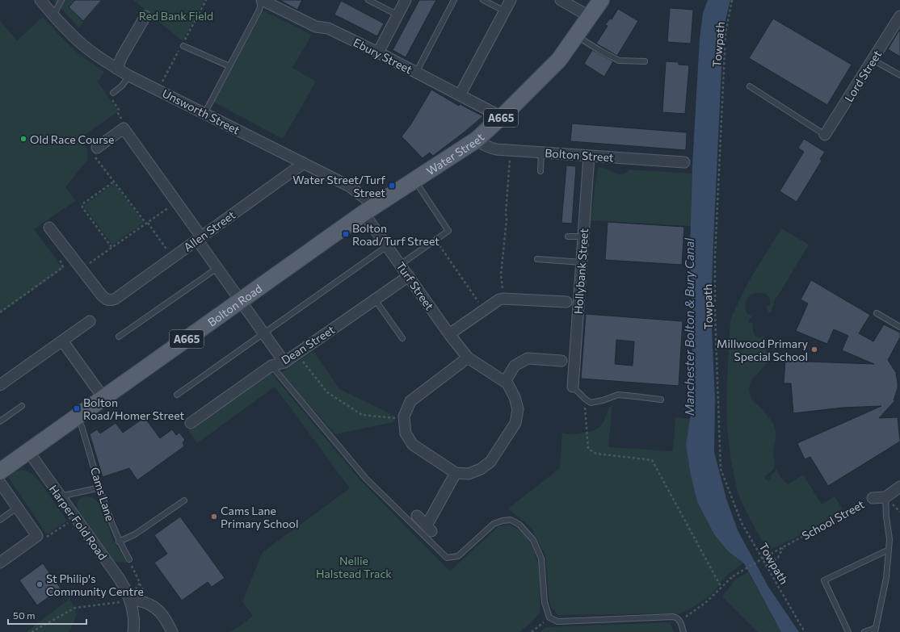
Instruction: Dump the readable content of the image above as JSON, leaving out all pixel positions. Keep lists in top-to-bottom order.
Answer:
{
  "streets": {
    "main road": ["A665", "Water Street", "Bolton Road"],
    "street": [
      "Ebury Street",
      "Lord Street",
      "Unsworth Street",
      "Bolton Street",
      "Allen Street",
      "Hollybank Street",
      "Turf Street",
      "Dean Street",
      "School Street",
      "Harper Fold Road"
    ],
    "lane": ["Cams Lane"],
    "path": ["Towpath"]
  },
  "crossings": [
    ["Ebury Street", "Water Street"],
    ["Unsworth Street", "Water Street"],
    ["Unsworth Street", "Allen Street"],
    ["Unsworth Street", "Turf Street"],
    ["Unsworth Street", "Bolton Road"],
    ["Water Street", "Bolton Street"],
    ["Water Street", "Turf Street"],
    ["Water Street", "Bolton Road"],
    ["Bolton Street", "Hollybank Street"],
    ["Turf Street", "Bolton Road"],
    ["Turf Street", "Dean Street"],
    ["Bolton Road", "Harper Fold Road"]
  ],
  "water": ["Manchester Bolton & Bury Canal"],
  "parks": ["Red Bank Field", "Nellie Halstead Track"],
  "places": {
    "other": [
      "Old Race Course",
      "Millwood Primary Special School",
      "Cams Lane Primary School",
      "St Philip's Community Centre"
    ],
    "transit": ["Water Street/Turf Street", "Bolton Road/Turf Street", "Bolton Road/Homer Street"]
  },
  "scale_bar": "50 m"
}
